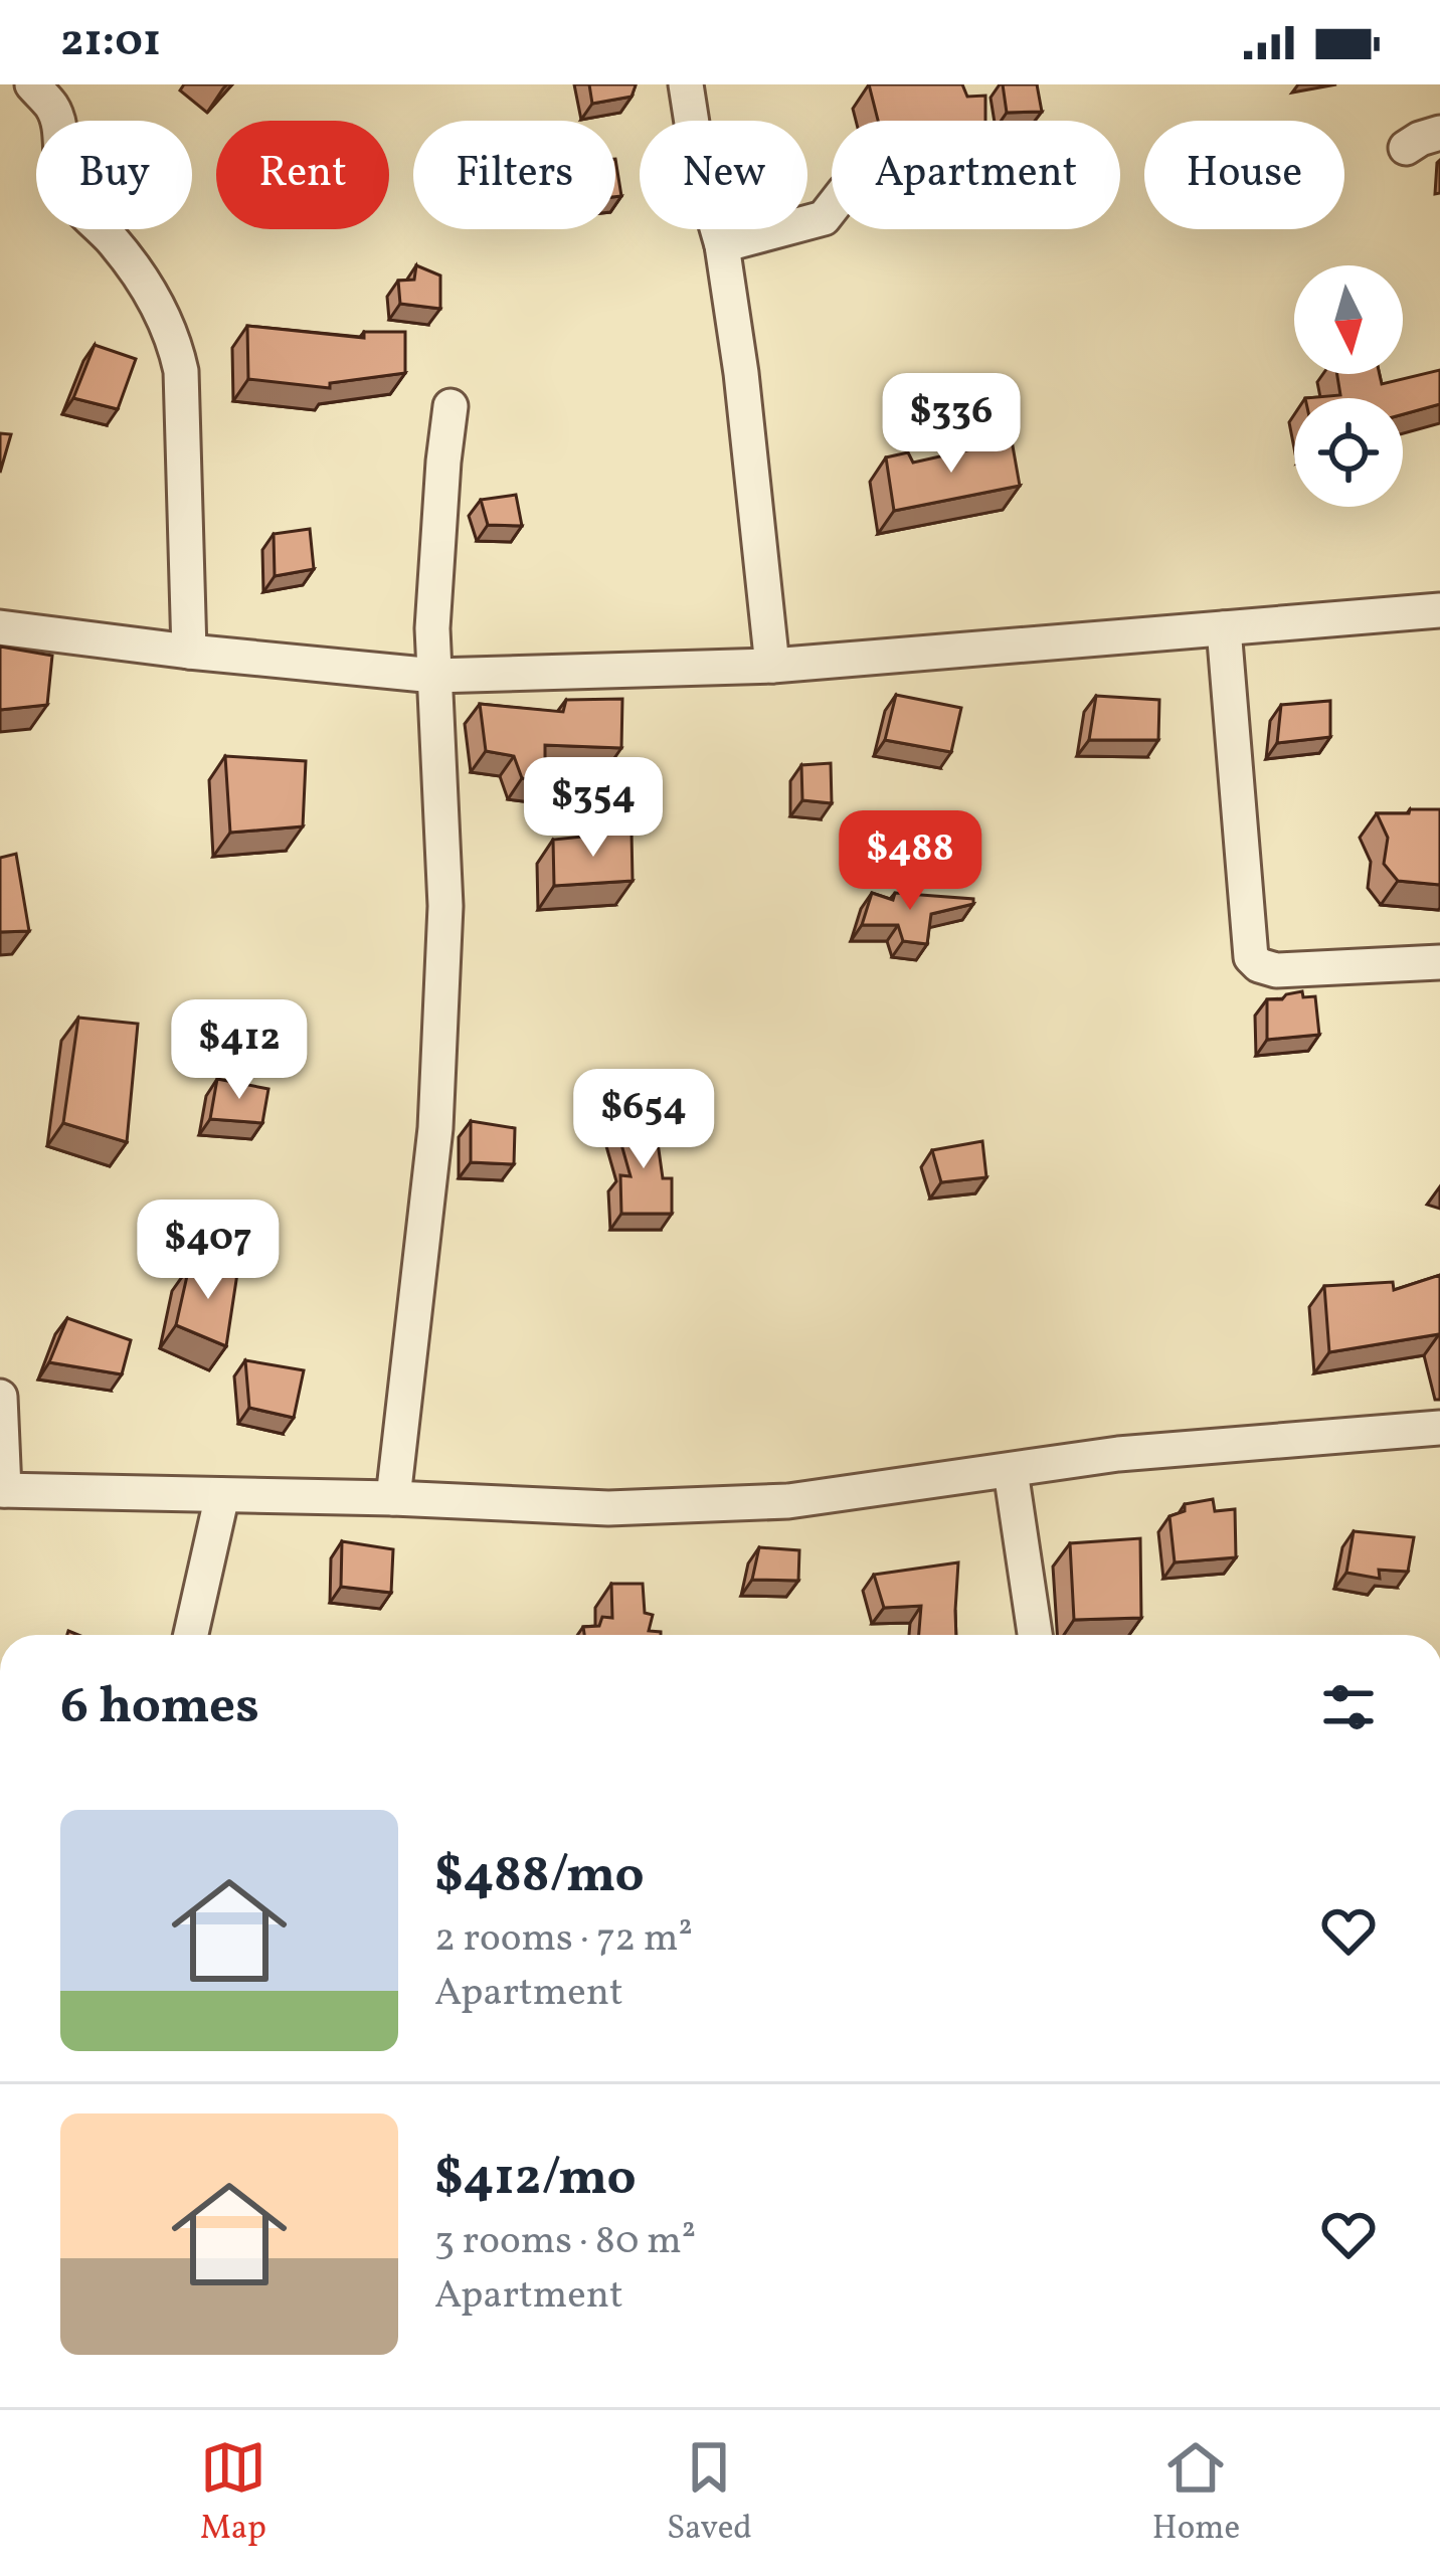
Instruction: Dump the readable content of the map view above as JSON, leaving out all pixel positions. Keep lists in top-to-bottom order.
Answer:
{
  "north": "bottom",
  "page": {
    "status": "21:01",
    "chip": [
      "Buy",
      "Rent",
      "Filters",
      "New",
      "Apartment",
      "House"
    ],
    "price": [
      "$336",
      "$354",
      "$488",
      "$412",
      "$654",
      "$407"
    ],
    "heading": "6 homes",
    "list": [
      {
        "name": "$488/mo",
        "note": "2 rooms · 72 m² · Apartment"
      },
      {
        "name": "$412/mo",
        "note": "3 rooms · 80 m² · Apartment"
      }
    ],
    "tabs": ["Map", "Saved", "Home"]
  }
}
